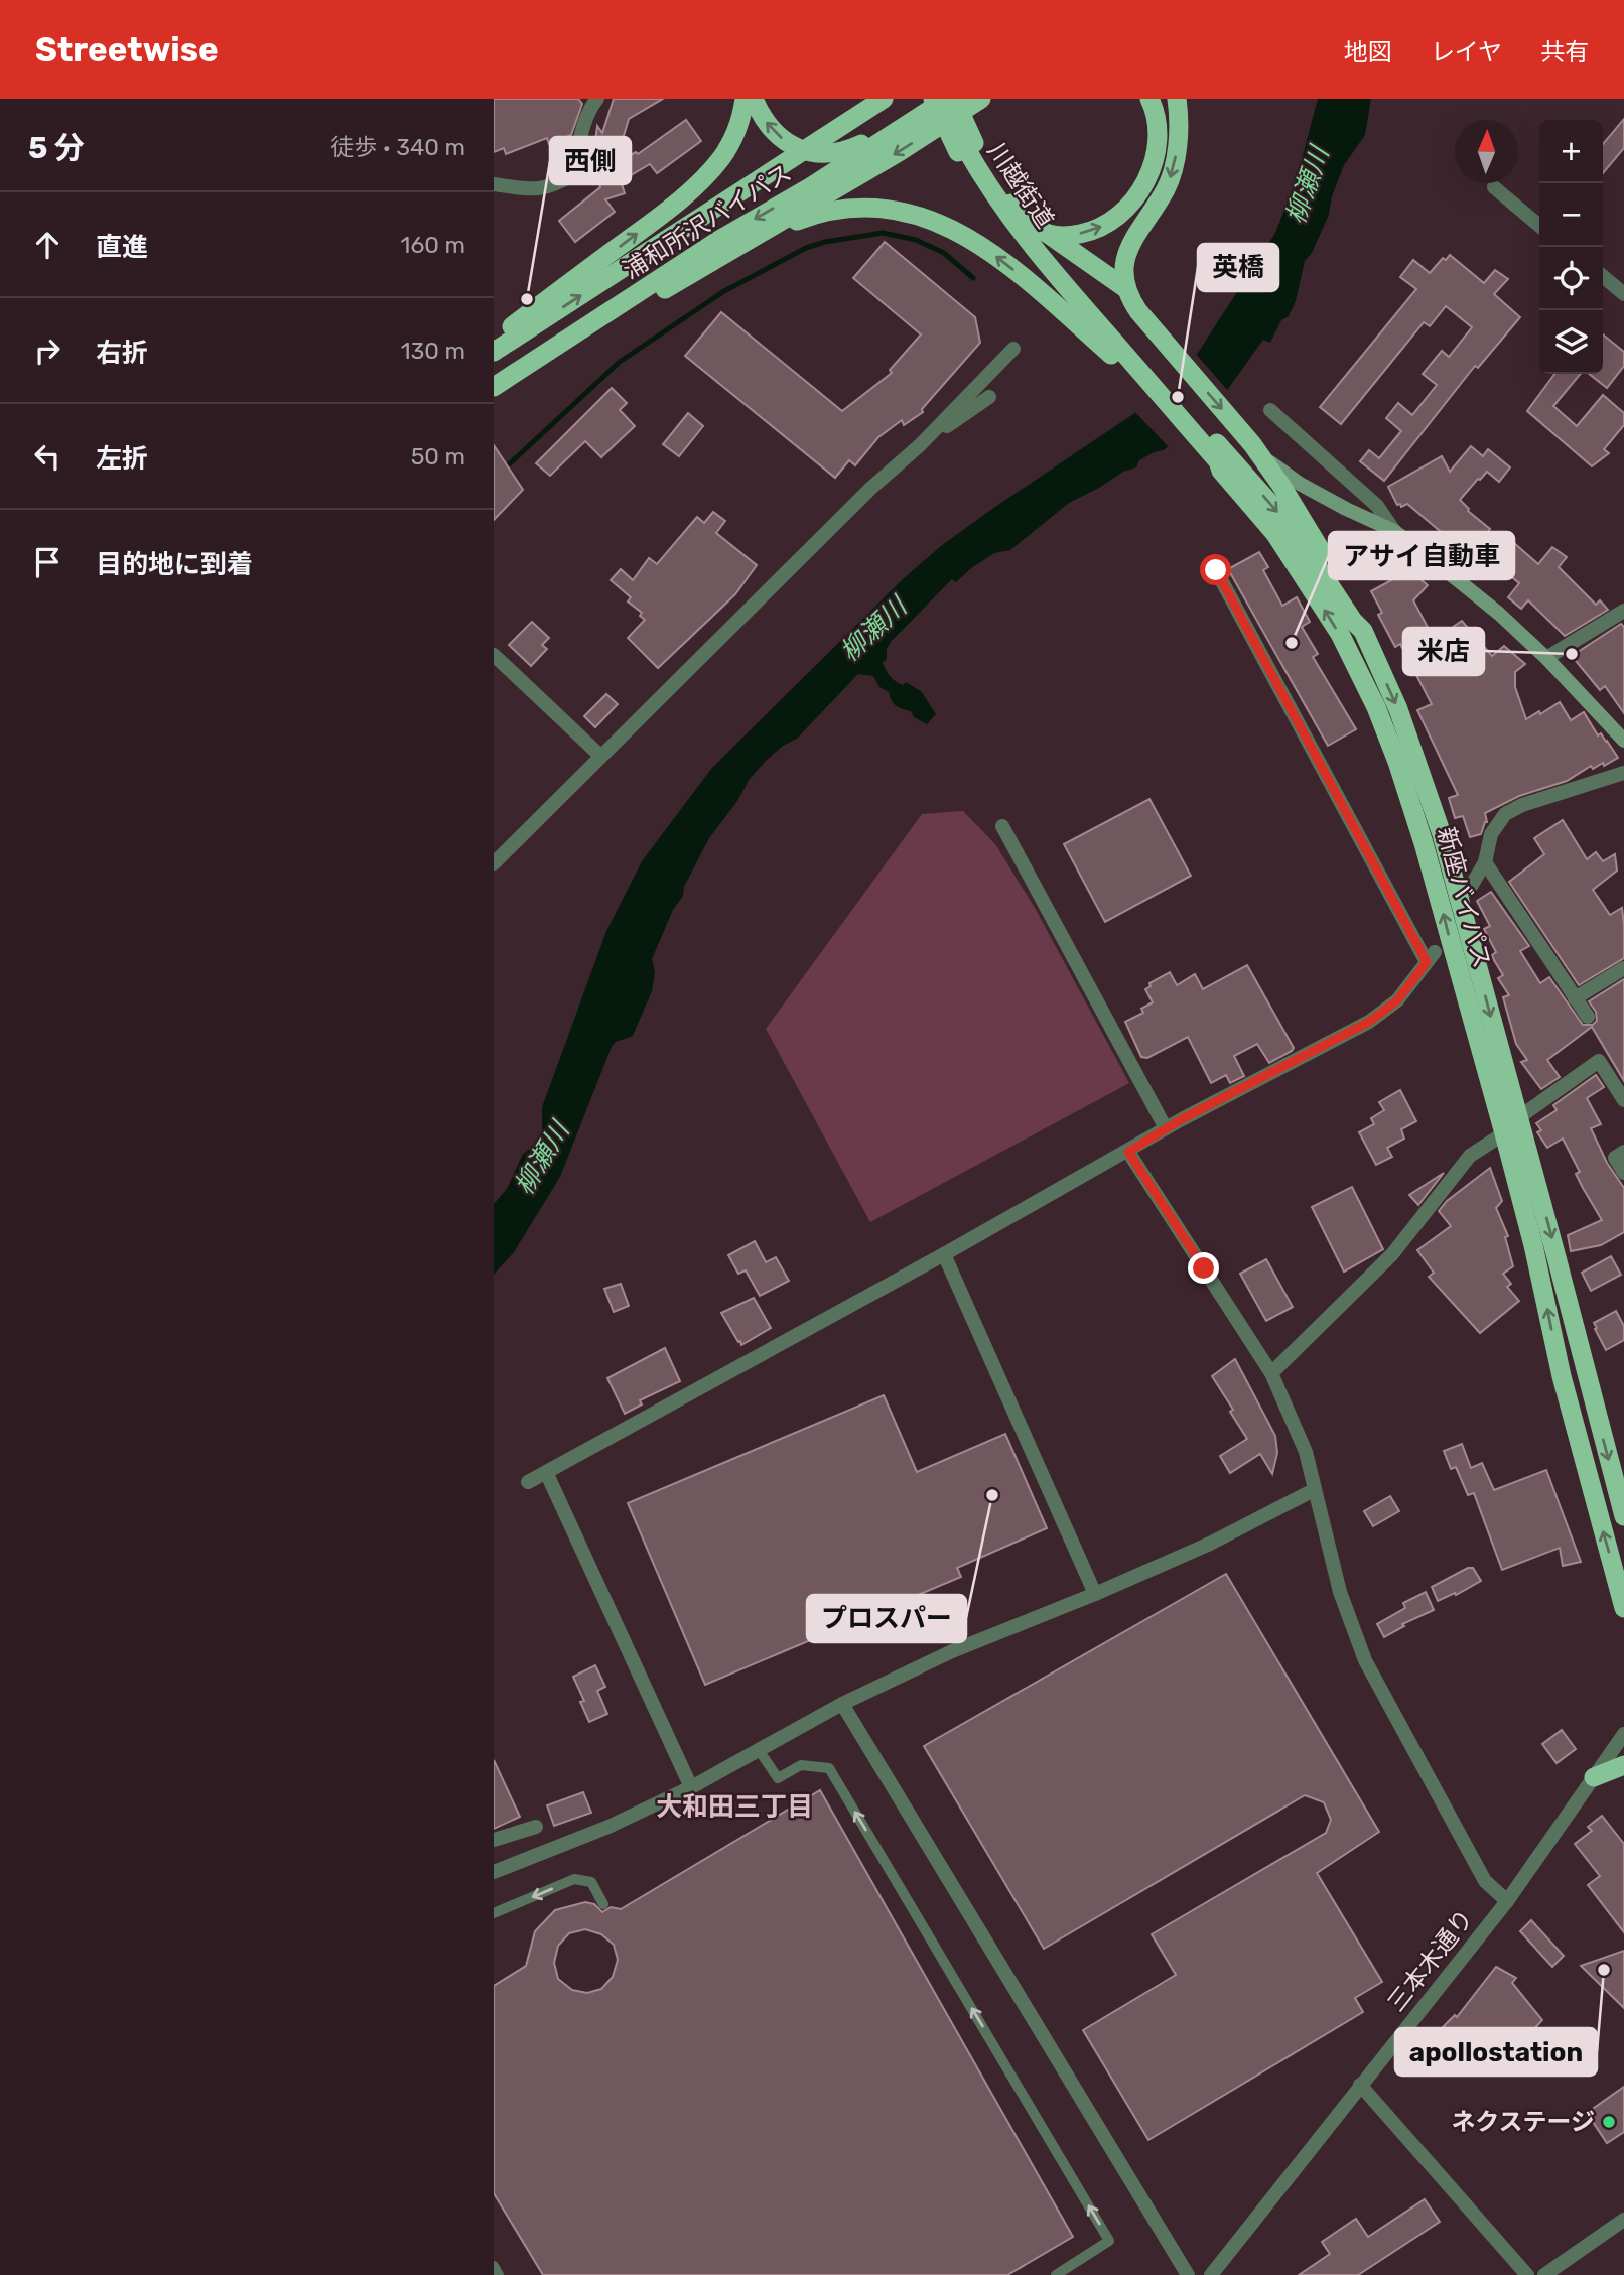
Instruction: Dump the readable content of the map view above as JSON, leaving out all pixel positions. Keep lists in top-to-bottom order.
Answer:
{
  "streets": {
    "highway": ["川越街道", "浦和所沢バイパス", "新座バイパス"],
    "street": ["三本木通り"]
  },
  "crossings": [
    ["川越街道", "浦和所沢バイパス"],
    ["川越街道", "新座バイパス"]
  ],
  "districts": ["大和田三丁目"],
  "water": ["柳瀬川"],
  "places": [
    "西側",
    "英橋",
    "アサイ自動車",
    "米店",
    "プロスパー",
    "apollostation",
    "ネクステージ"
  ],
  "north": "top",
  "page": {
    "header": "Streetwise",
    "nav": ["地図", "レイヤ", "共有"],
    "heading": ["5 分", "徒歩 · 340 m"],
    "map_buttons": ["+", "−"],
    "list": [
      ["直進", "160 m"],
      ["右折", "130 m"],
      ["左折", "50 m"],
      "目的地に到着"
    ]
  }
}
